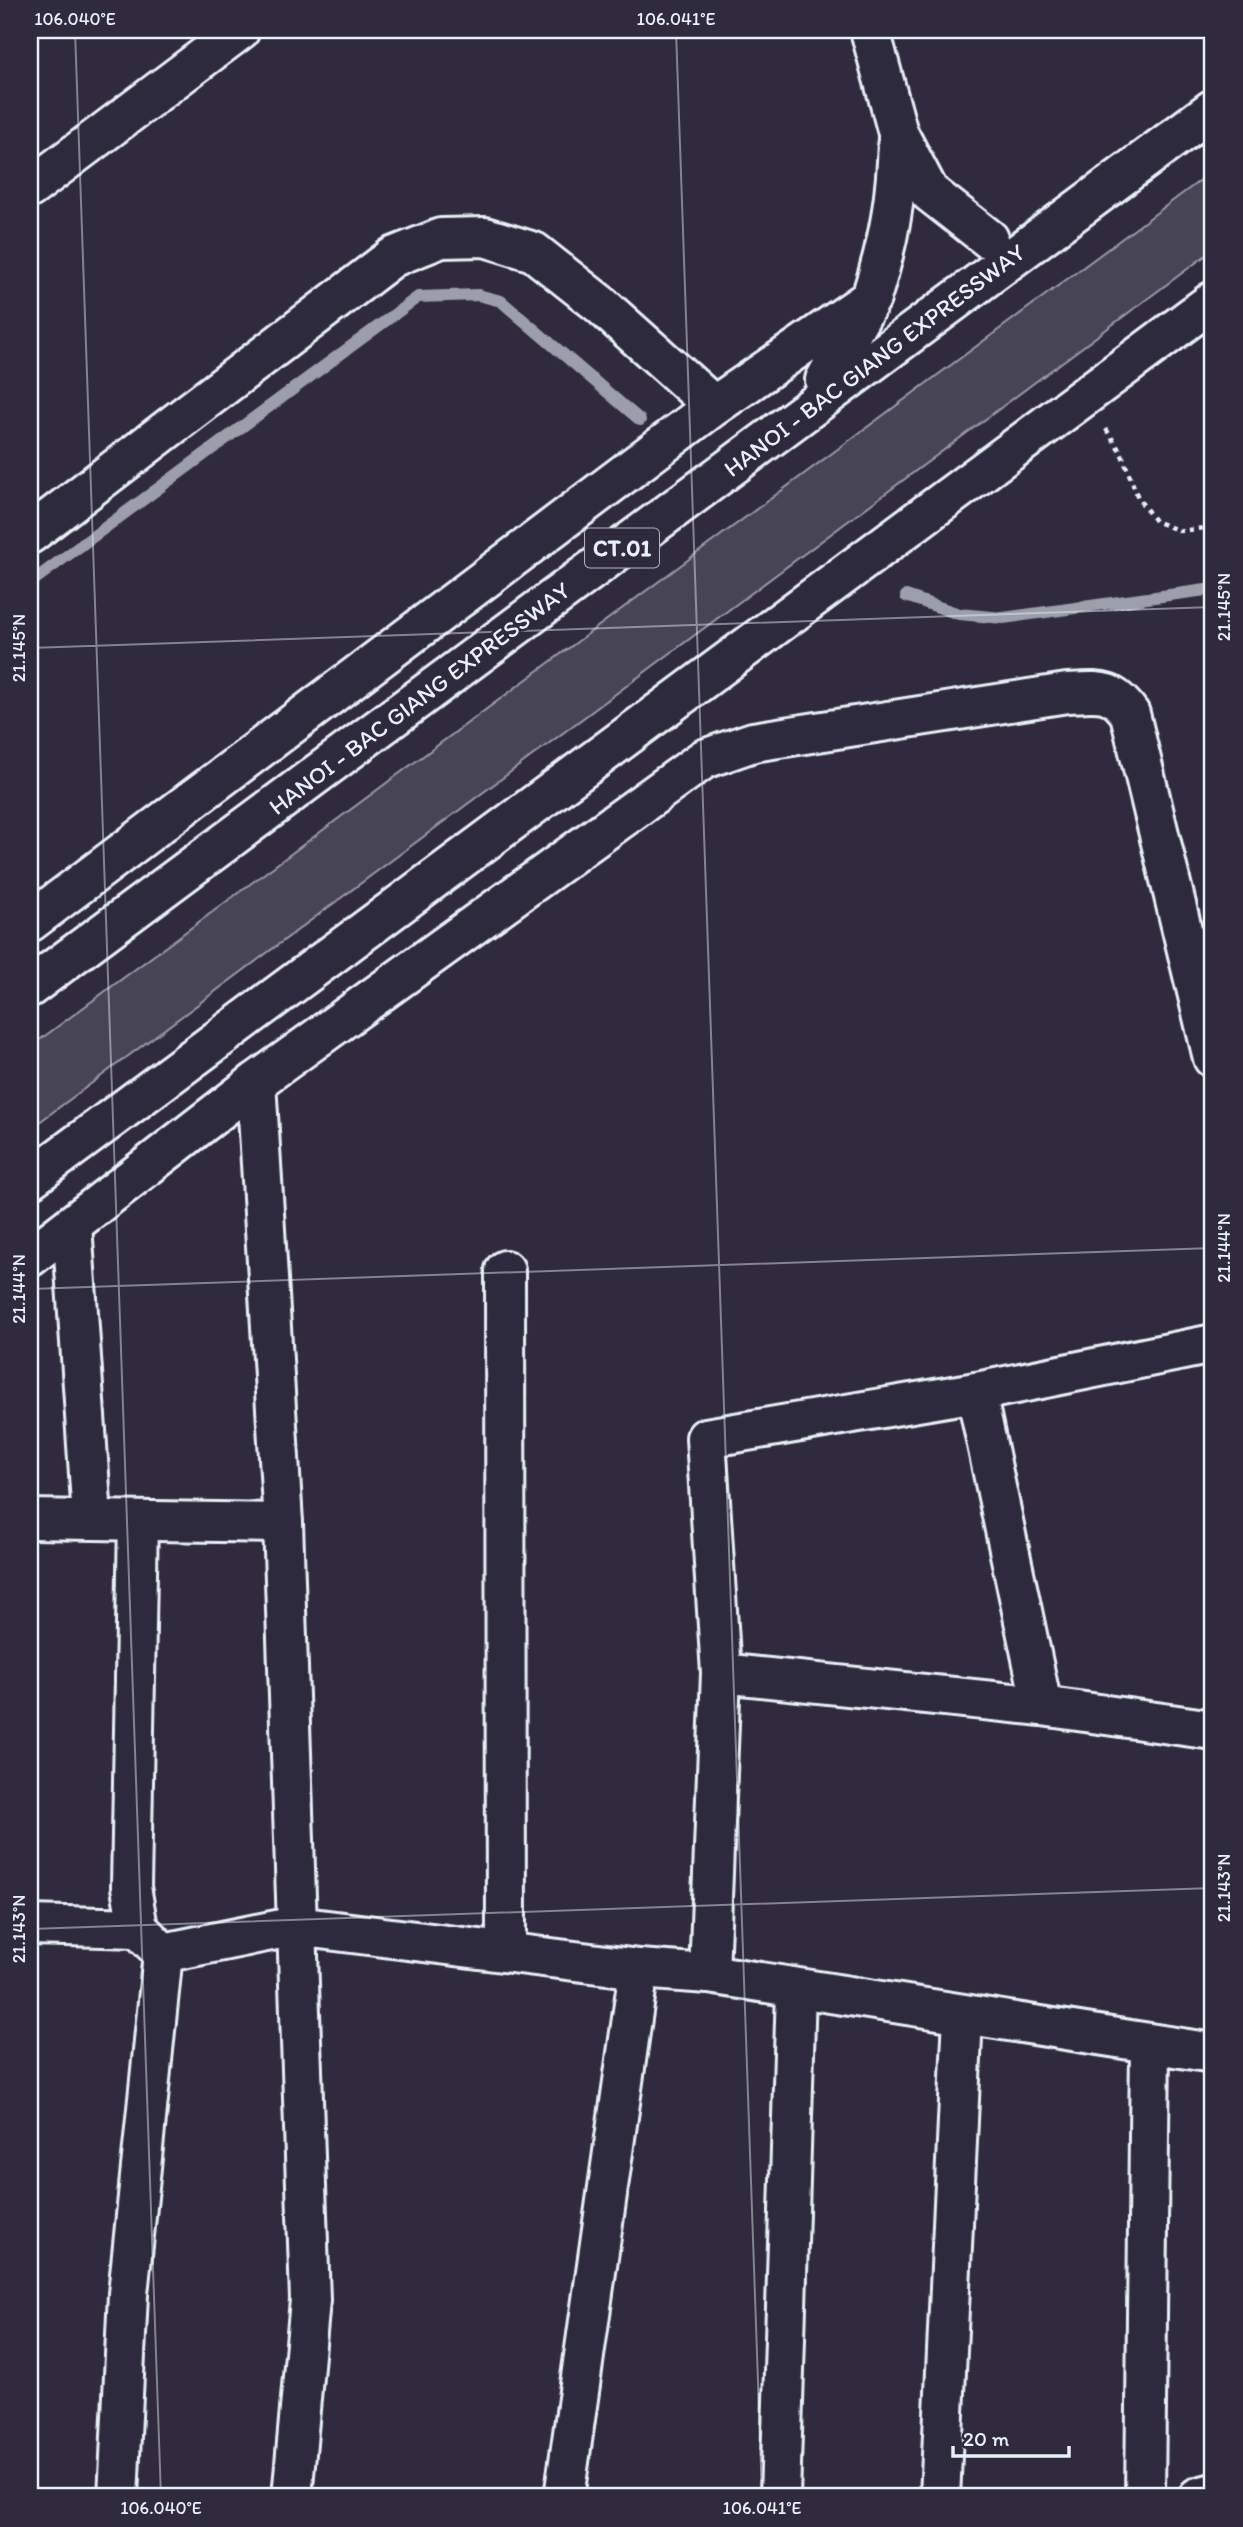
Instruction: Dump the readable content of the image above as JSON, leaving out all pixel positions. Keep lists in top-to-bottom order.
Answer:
{
  "streets": {
    "main road": ["HANOI - BAC GIANG EXPRESSWAY", "CT.01"]
  },
  "scale_bar": "20 m",
  "coordinates": [
    "106.040°E",
    "106.041°E",
    "21.145°N",
    "21.144°N",
    "21.143°N"
  ]
}
